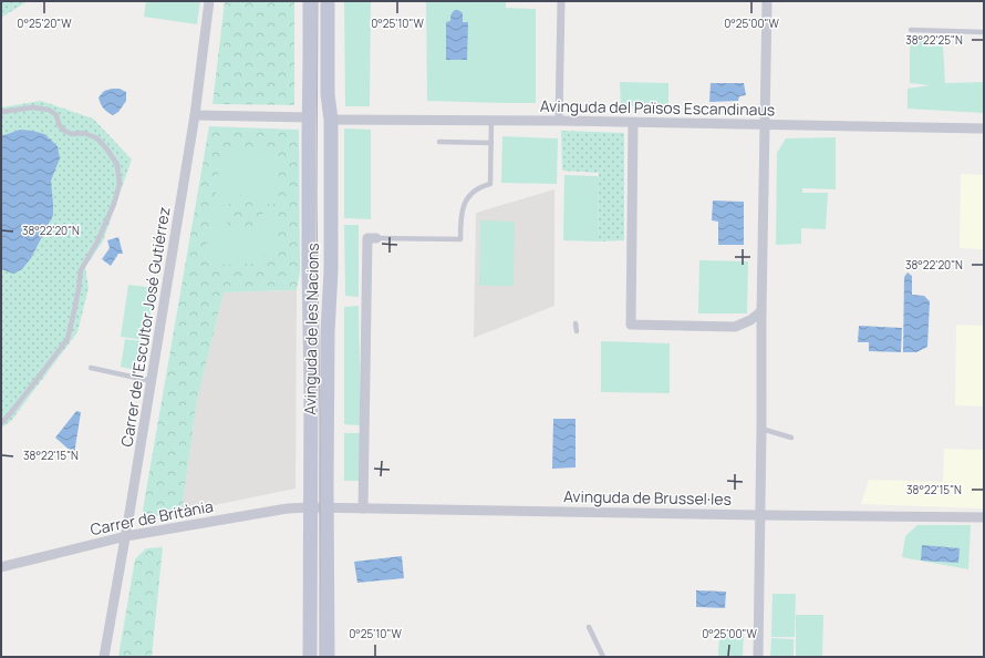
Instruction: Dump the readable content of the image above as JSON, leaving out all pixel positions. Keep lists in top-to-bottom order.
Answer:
{
  "streets": {
    "main road": ["Avinguda de les Nacions"],
    "street": [
      "Avinguda del Països Escandinaus",
      "Carrer de l'Escultor José Gutiérrez",
      "Avinguda de Brussel·les",
      "Carrer de Britània"
    ]
  },
  "crossings": [
    ["Avinguda del Països Escandinaus", "Avinguda de les Nacions"],
    ["Carrer de l'Escultor José Gutiérrez", "Carrer de Britània"],
    ["Avinguda de les Nacions", "Avinguda de Brussel·les"],
    ["Avinguda de les Nacions", "Carrer de Britània"],
    ["Avinguda de Brussel·les", "Carrer de Britània"]
  ],
  "coordinates": [
    "0°25'20\"W",
    "0°25'10\"W",
    "0°25'00\"W",
    "38°22'25\"N",
    "38°22'20\"N",
    "38°22'15\"N"
  ]
}
